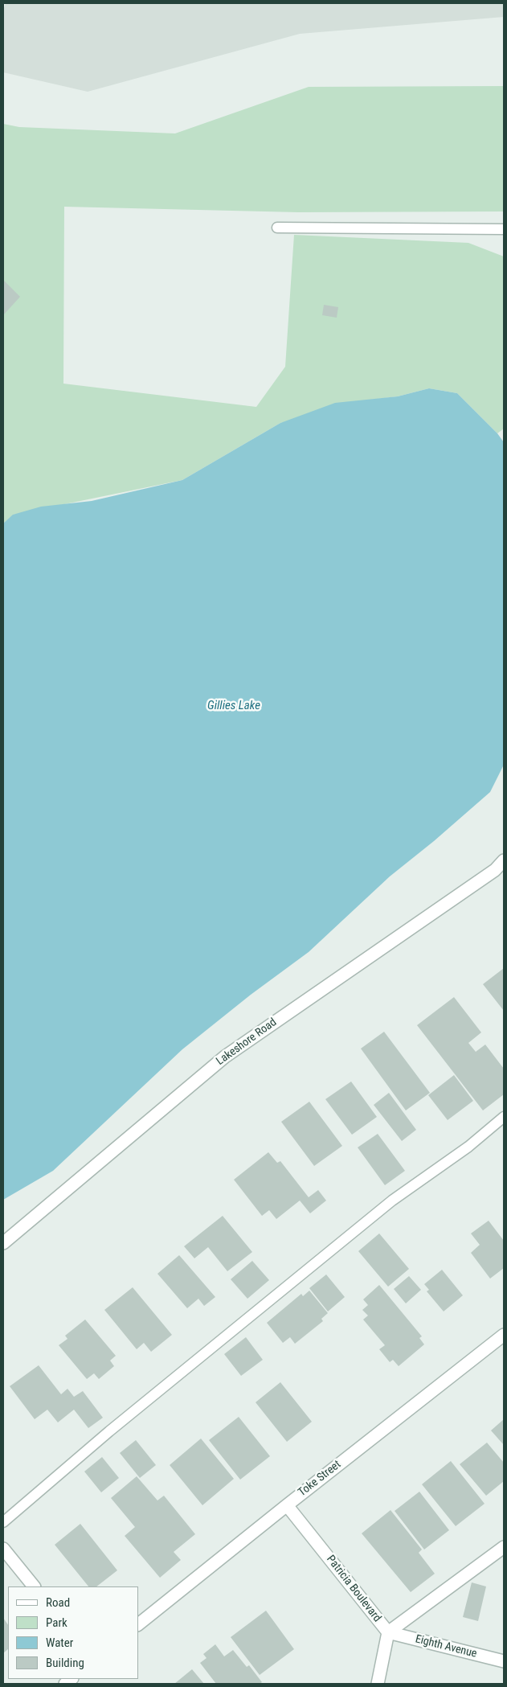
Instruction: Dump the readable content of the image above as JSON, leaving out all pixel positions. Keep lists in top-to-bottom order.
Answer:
{
  "streets": {
    "street": [
      "Lakeshore Road",
      "Toke Street",
      "Patricia Boulevard",
      "Eighth Avenue"
    ]
  },
  "crossings": [
    ["Toke Street", "Patricia Boulevard"],
    ["Patricia Boulevard", "Eighth Avenue"]
  ],
  "water": ["Gillies Lake"],
  "legend": [
    "Road",
    "Park",
    "Water",
    "Building"
  ]
}
